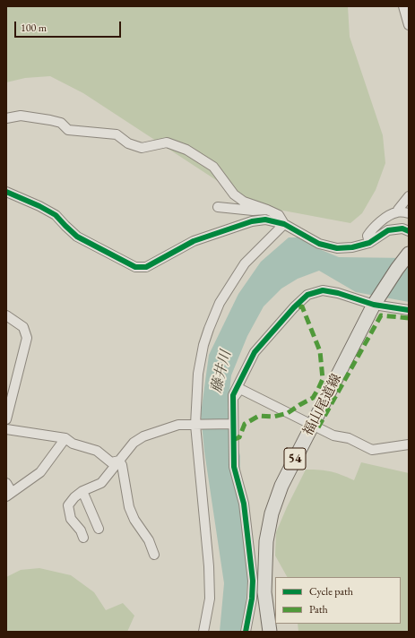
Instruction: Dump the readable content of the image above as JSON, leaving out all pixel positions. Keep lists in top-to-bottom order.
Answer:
{
  "streets": {
    "main road": ["福山尾道線", "54"]
  },
  "water": ["藤井川"],
  "legend": ["Cycle path", "Path"],
  "scale_bar": "100 m"
}
